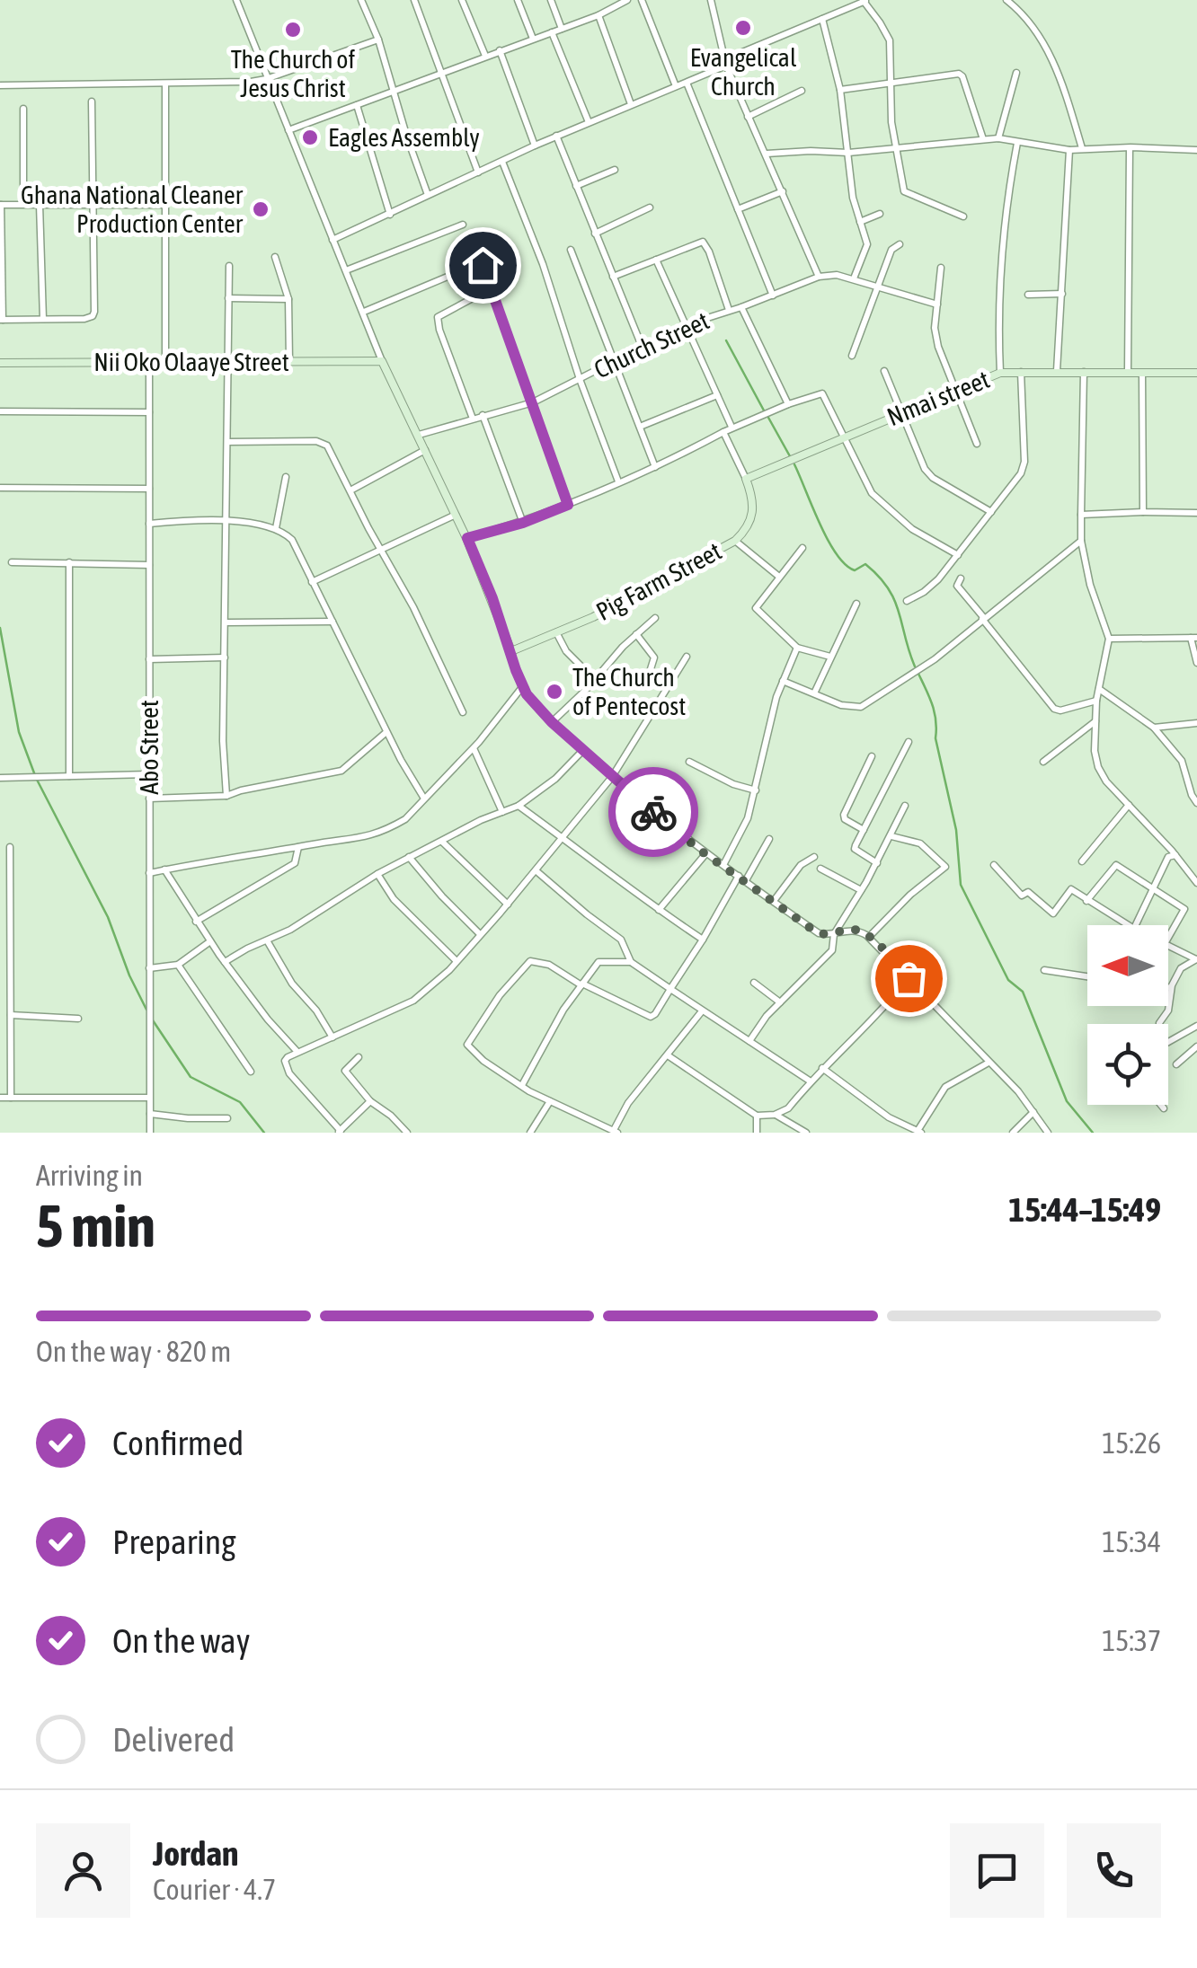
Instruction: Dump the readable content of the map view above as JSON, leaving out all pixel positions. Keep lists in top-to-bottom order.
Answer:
{
  "streets": {
    "street": [
      "Church Street",
      "Nii Oko Olaaye Street",
      "Nmai street",
      "Pig Farm Street",
      "Abo Street"
    ]
  },
  "crossings": [
    ["Nii Oko Olaaye Street", "Abo Street"],
    ["Nmai street", "Pig Farm Street"]
  ],
  "places": [
    "Evangelical Church",
    "The Church of Jesus Christ",
    "Eagles Assembly",
    "Ghana National Cleaner Production Center",
    "The Church of Pentecost"
  ],
  "north": "left",
  "page": {
    "heading": ["5 min", "Arriving in", "15:44–15:49"],
    "panel": ["Jordan", "Courier · 4.7"],
    "bar": "On the way · 820 m",
    "list": [
      ["Confirmed", "15:26"],
      ["Preparing", "15:34"],
      ["On the way", "15:37"],
      "Delivered"
    ]
  }
}
